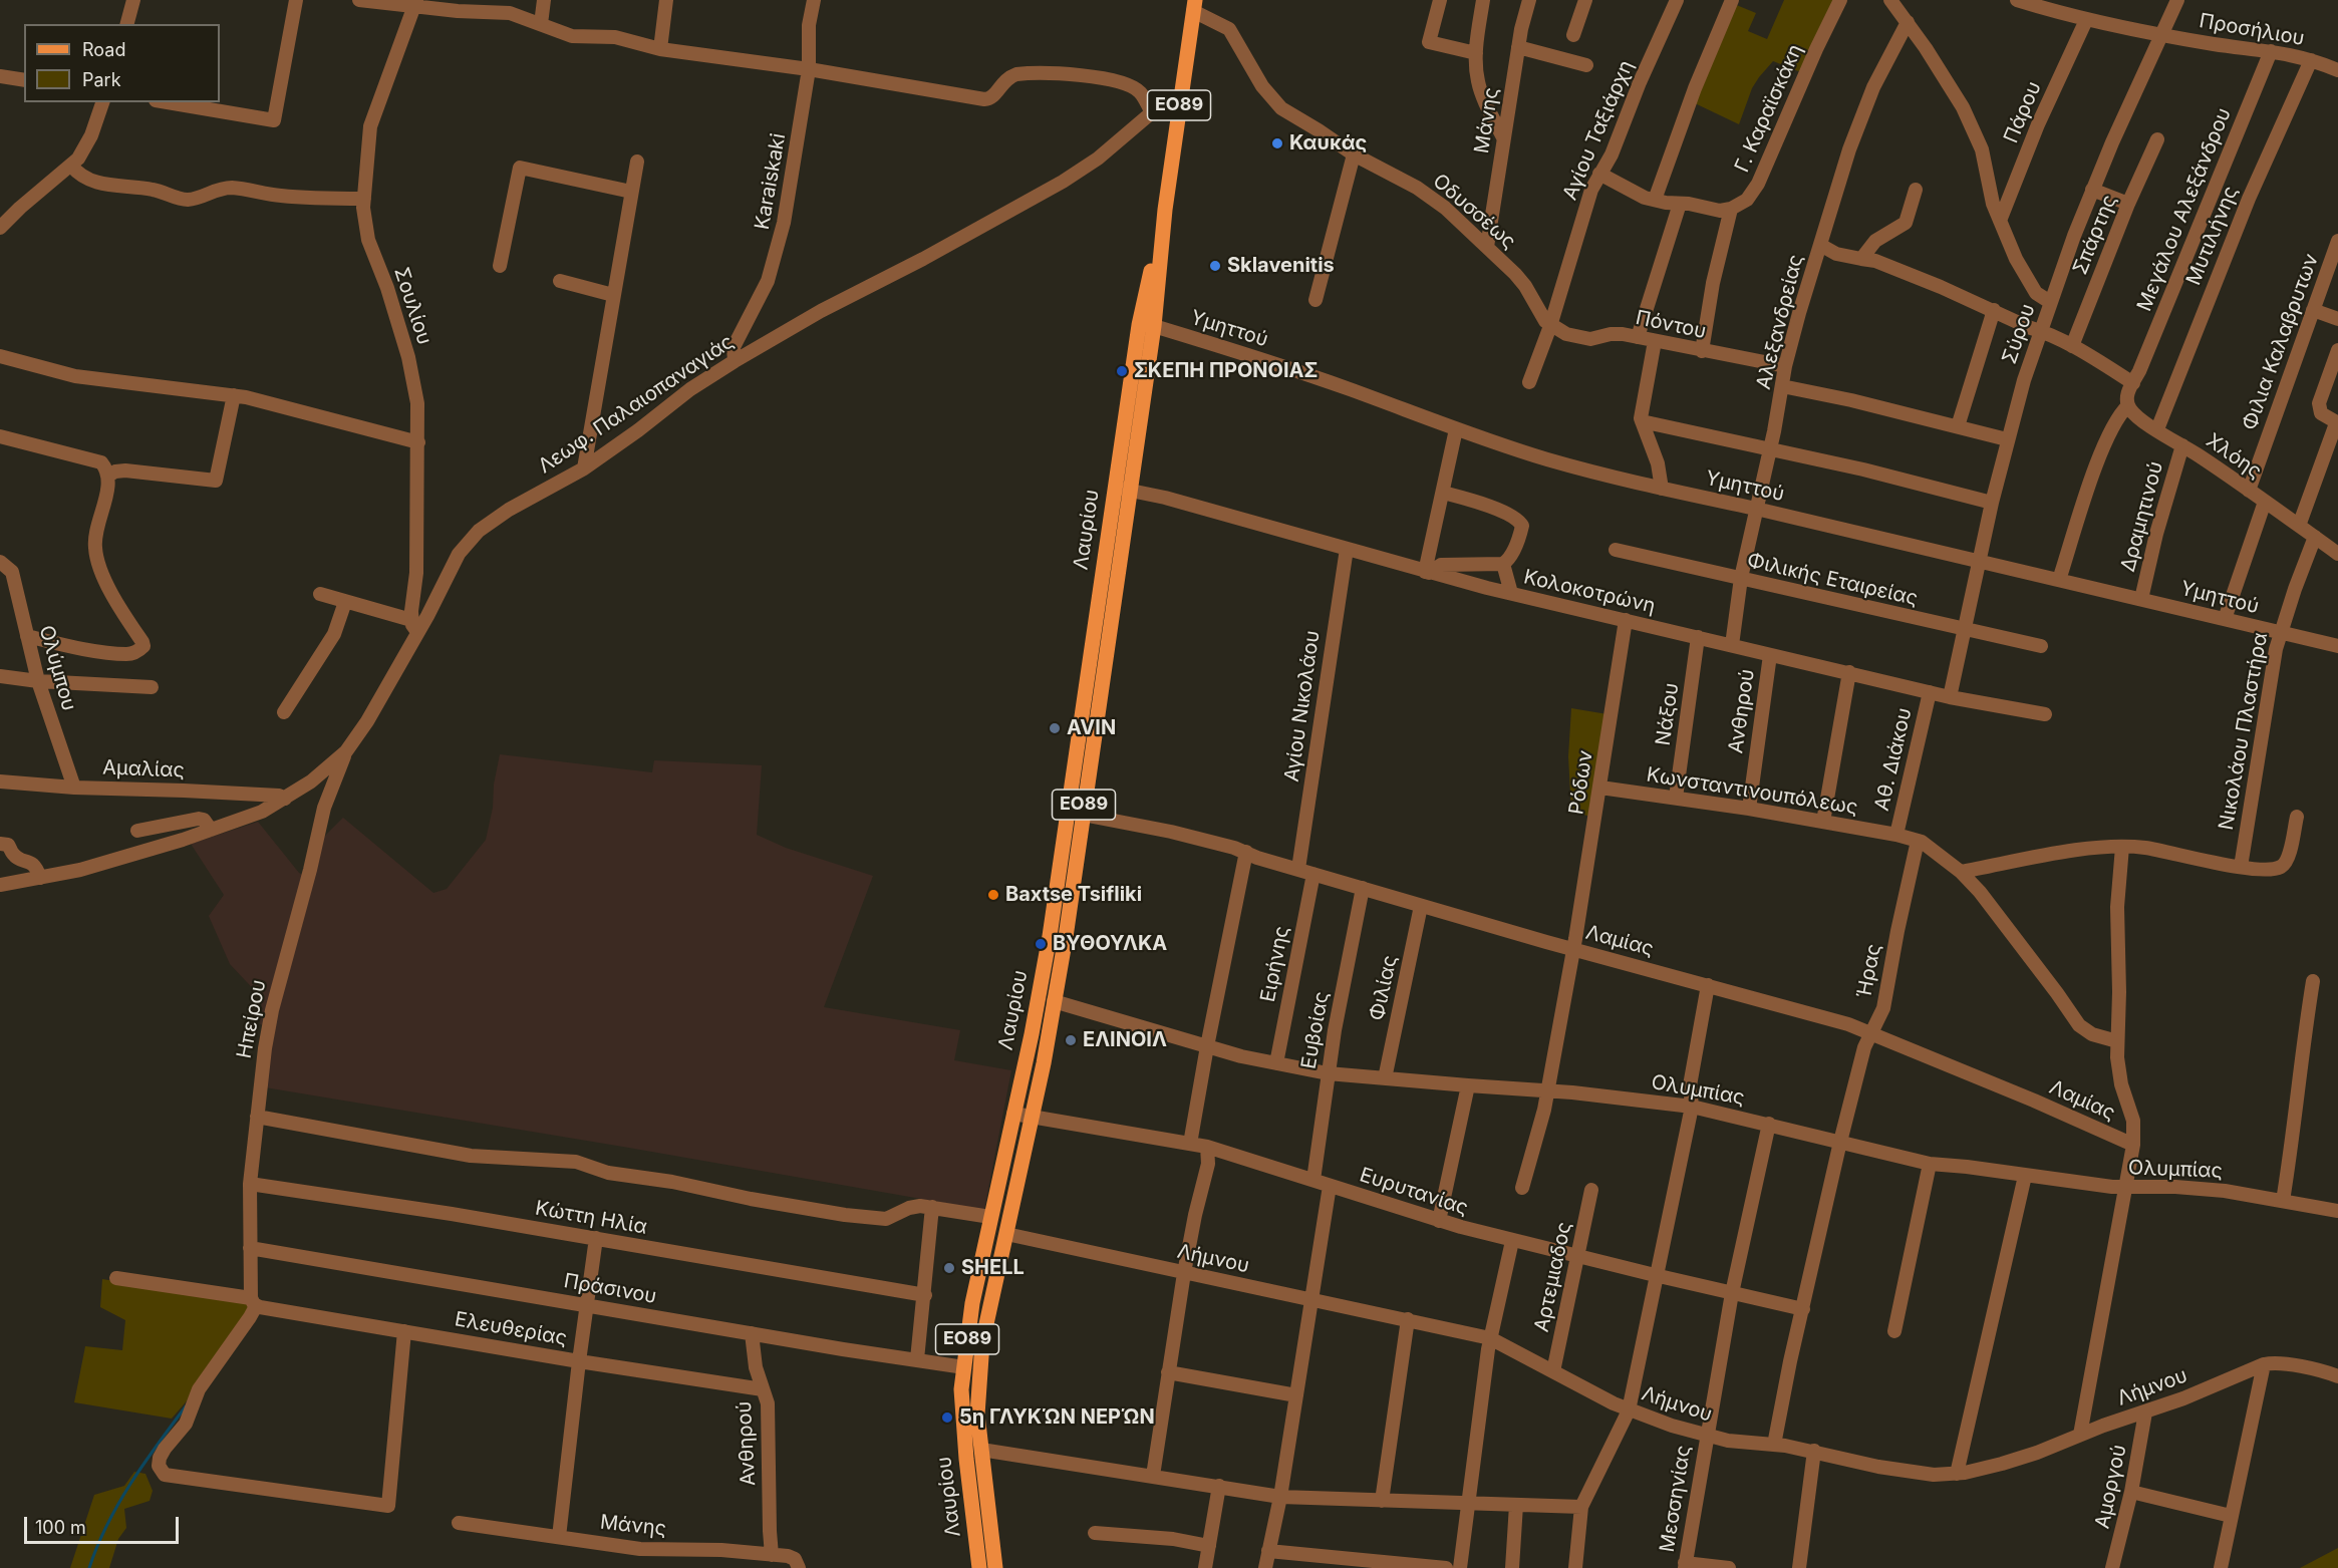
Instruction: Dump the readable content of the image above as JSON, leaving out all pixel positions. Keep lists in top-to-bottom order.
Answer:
{
  "streets": {
    "main road": ["ΕΟ89", "Λαυρίου"],
    "street": [
      "Προσήλιου",
      "Γ. Καραϊσκάκη",
      "Πάρου",
      "Μάνης",
      "Αγίου Ταξιάρχη",
      "Karaiskaki",
      "Μεγάλου Αλεξάνδρου",
      "Οδυσσέως",
      "Σπάρτης",
      "Μυτιλήνης",
      "Σουλίου",
      "Αλεξανδρείας",
      "Πόντου",
      "Υμηττού",
      "Σύρου",
      "Φιλια Καλαβρυτων",
      "Λεωφ. Παλαιοπαναγιάς",
      "Χλόης",
      "Δραμητινού",
      "Φιλικής Εταιρείας",
      "Κολοκοτρώνη",
      "Ολύμπου",
      "Αγίου Νικολάου",
      "Ανθηρού",
      "Νάξου",
      "Νικολάου Πλαστήρα",
      "Αθ. Διάκου",
      "Αμαλίας",
      "Ρόδων",
      "Κωνσταντινουπόλεως",
      "Λαμίας",
      "Ειρήνης",
      "Ήρας",
      "Φιλίας",
      "Ηπείρου",
      "Ευβοίας",
      "Ολυμπίας",
      "Ευρυτανίας",
      "Κώττη Ηλία",
      "Λήμνου",
      "Αρτεμιαδος",
      "Πράσινου",
      "Ελευθερίας",
      "Αμοργού",
      "Μεσσηνίας"
    ]
  },
  "crossings": [
    ["Προσήλιου", "Πάρου"],
    ["Προσήλιου", "Μεγάλου Αλεξάνδρου"],
    ["Προσήλιου", "Μυτιλήνης"],
    ["Προσήλιου", "Σύρου"],
    ["Μάνης", "Οδυσσέως"],
    ["Μάνης", "Ανθηρού"],
    ["Αγίου Ταξιάρχη", "Οδυσσέως"],
    ["Αγίου Ταξιάρχη", "Πόντου"],
    ["Karaiskaki", "Λεωφ. Παλαιοπαναγιάς"],
    ["Οδυσσέως", "Πόντου"],
    ["Οδυσσέως", "Λαυρίου"],
    ["Μυτιλήνης", "Χλόης"],
    ["Σουλίου", "Λεωφ. Παλαιοπαναγιάς"],
    ["Αλεξανδρείας", "Πόντου"],
    ["Αλεξανδρείας", "Υμηττού"],
    ["Αλεξανδρείας", "Φιλικής Εταιρείας"],
    ["Αλεξανδρείας", "Κολοκοτρώνη"],
    ["Υμηττού", "Σύρου"],
    ["Υμηττού", "Δραμητινού"],
    ["Υμηττού", "Λαυρίου"],
    ["Υμηττού", "Νικολάου Πλαστήρα"],
    ["Σύρου", "Φιλικής Εταιρείας"],
    ["Σύρου", "Κολοκοτρώνη"],
    ["Φιλια Καλαβρυτων", "Χλόης"],
    ["Λεωφ. Παλαιοπαναγιάς", "Αμαλίας"],
    ["Λεωφ. Παλαιοπαναγιάς", "Ηπείρου"],
    ["Χλόης", "Δραμητινού"],
    ["Χλόης", "Νικολάου Πλαστήρα"],
    ["Λαυρίου", "Κολοκοτρώνη"],
    ["Λαυρίου", "Λαμίας"],
    ["Λαυρίου", "Ολυμπίας"],
    ["Λαυρίου", "Ευρυτανίας"],
    ["Λαυρίου", "Λήμνου"],
    ["Λαυρίου", "Πράσινου"],
    ["Κολοκοτρώνη", "Αγίου Νικολάου"],
    ["Κολοκοτρώνη", "Ανθηρού"],
    ["Κολοκοτρώνη", "Νάξου"],
    ["Κολοκοτρώνη", "Αθ. Διάκου"],
    ["Κολοκοτρώνη", "Ρόδων"],
    ["Ολύμπου", "Αμαλίας"],
    ["Αγίου Νικολάου", "Λαμίας"],
    ["Ανθηρού", "Κωνσταντινουπόλεως"],
    ["Ανθηρού", "Πράσινου"],
    ["Ανθηρού", "Ελευθερίας"],
    ["Νάξου", "Κωνσταντινουπόλεως"],
    ["Αθ. Διάκου", "Κωνσταντινουπόλεως"],
    ["Ρόδων", "Κωνσταντινουπόλεως"],
    ["Ρόδων", "Λαμίας"],
    ["Ρόδων", "Ολυμπίας"],
    ["Κωνσταντινουπόλεως", "Ήρας"],
    ["Λαμίας", "Ειρήνης"],
    ["Λαμίας", "Ήρας"],
    ["Λαμίας", "Φιλίας"],
    ["Λαμίας", "Ευβοίας"],
    ["Ειρήνης", "Ολυμπίας"],
    ["Ήρας", "Ολυμπίας"],
    ["Ήρας", "Ευρυτανίας"],
    ["Ήρας", "Λήμνου"],
    ["Φιλίας", "Ολυμπίας"],
    ["Ηπείρου", "Κώττη Ηλία"],
    ["Ηπείρου", "Πράσινου"],
    ["Ηπείρου", "Ελευθερίας"],
    ["Ευβοίας", "Ολυμπίας"],
    ["Ευβοίας", "Ευρυτανίας"],
    ["Ολυμπίας", "Μεσσηνίας"],
    ["Ευρυτανίας", "Αρτεμιαδος"],
    ["Ευρυτανίας", "Μεσσηνίας"],
    ["Λήμνου", "Αρτεμιαδος"],
    ["Λήμνου", "Αμοργού"],
    ["Λήμνου", "Μεσσηνίας"]
  ],
  "places": [
    "Καυκάς",
    "Sklavenitis",
    "ΣΚΕΠΗ ΠΡΟΝΟΙΑΣ",
    "AVIN",
    "Baxtse Tsifliki",
    "ΒΥΘΟΥΛΚΑ",
    "ΕΛΙΝΟΙΛ",
    "SHELL",
    "5η ΓΛΥΚΏΝ ΝΕΡΏΝ"
  ],
  "legend": ["Road", "Park"],
  "scale_bar": "100 m"
}
